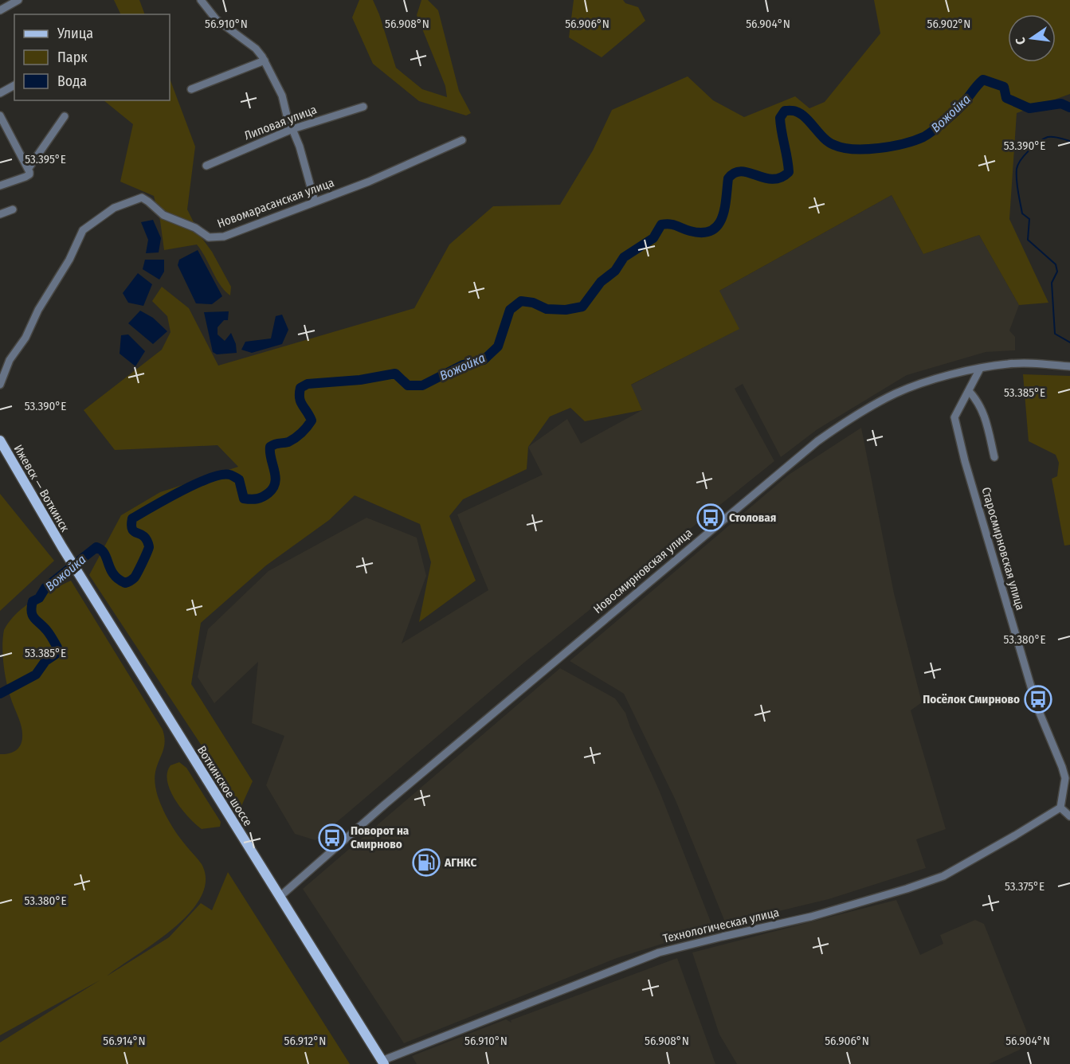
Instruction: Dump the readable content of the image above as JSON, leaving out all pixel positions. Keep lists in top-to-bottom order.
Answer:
{
  "streets": {
    "main road": ["Ижевск — Воткинск", "Воткинское шоссе"],
    "street": [
      "Липовая улица",
      "Новомарасанская улица",
      "Старосмирновская улица",
      "Новосмирновская улица",
      "Технологическая улица"
    ]
  },
  "crossings": [
    ["Ижевск — Воткинск", "Воткинское шоссе"],
    ["Старосмирновская улица", "Новосмирновская улица"],
    ["Старосмирновская улица", "Технологическая улица"],
    ["Новосмирновская улица", "Воткинское шоссе"],
    ["Воткинское шоссе", "Технологическая улица"]
  ],
  "water": ["Вожойка"],
  "places": {
    "bus stop": ["Столовая", "Посёлок Смирново", "Поворот на Смирново"],
    "fuel station": ["АГНКС"]
  },
  "legend": ["Улица", "Парк", "Вода"],
  "north": "left",
  "coordinates": [
    "56.902°N",
    "56.910°N",
    "56.908°N",
    "56.906°N",
    "56.904°N",
    "53.390°E",
    "53.395°E",
    "53.385°E",
    "53.380°E",
    "53.375°E",
    "56.914°N",
    "56.912°N"
  ]
}
